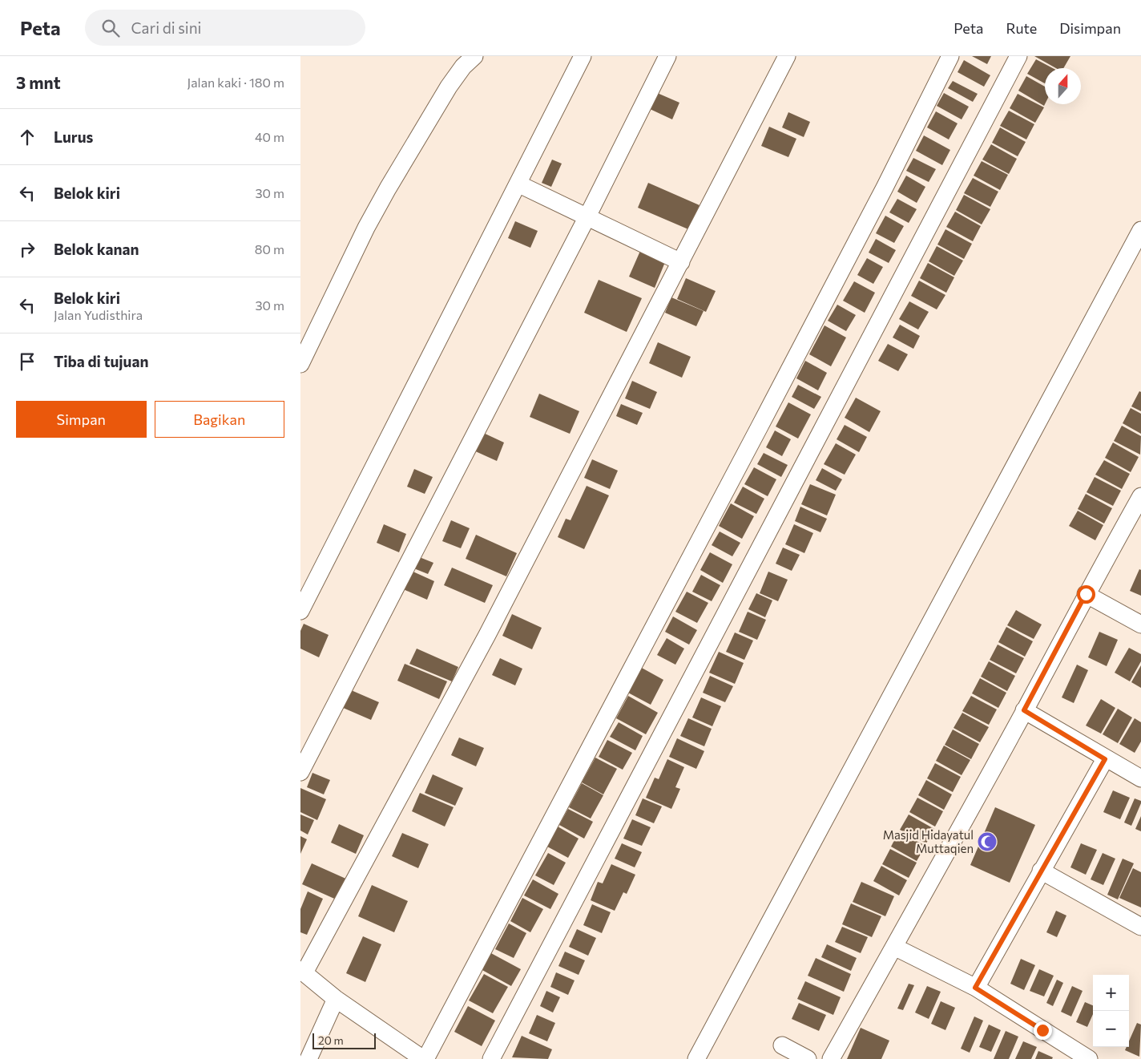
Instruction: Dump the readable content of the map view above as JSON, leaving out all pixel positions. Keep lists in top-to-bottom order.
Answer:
{
  "places": {
    "mosque": ["Masjid Hidayatul Muttaqien"]
  },
  "scale_bar": "20 m",
  "north": "top",
  "page": {
    "header": "Peta",
    "search": "Cari di sini",
    "nav": ["Peta", "Rute", "Disimpan"],
    "heading": ["3 mnt", "Jalan kaki · 180 m"],
    "list": [
      ["Lurus", "40 m"],
      ["Belok kiri", "30 m"],
      ["Belok kanan", "80 m"],
      ["Belok kiri", "Jalan Yudisthira", "30 m"],
      "Tiba di tujuan"
    ],
    "buttons": ["Simpan", "Bagikan"],
    "map_buttons": ["+", "−"],
    "scale": "20 m"
  }
}
